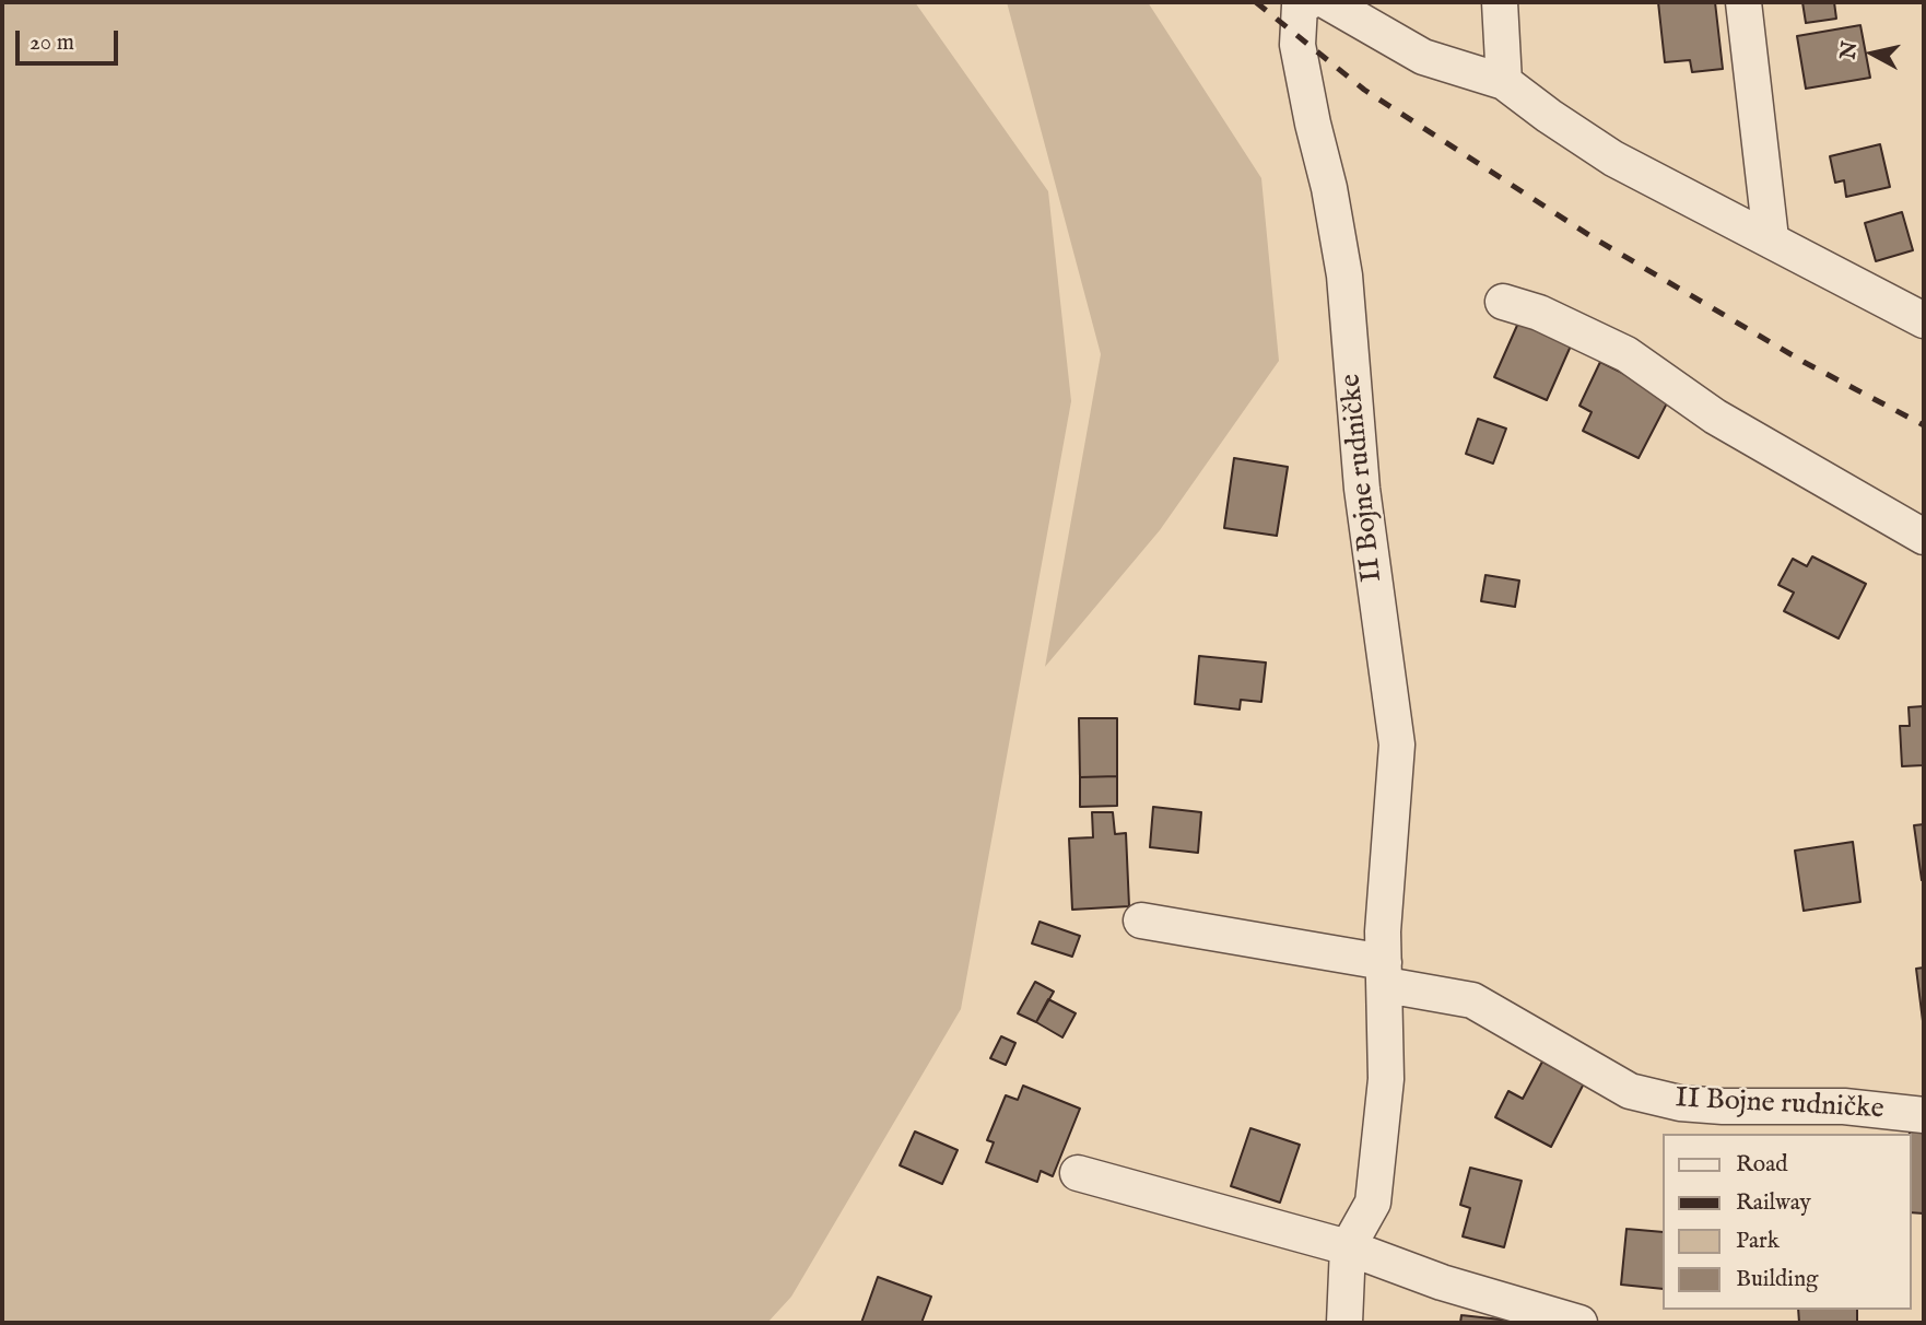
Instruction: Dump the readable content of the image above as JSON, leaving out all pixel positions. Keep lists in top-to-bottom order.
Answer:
{
  "streets": {
    "street": ["II Bojne rudničke"]
  },
  "legend": [
    "Road",
    "Railway",
    "Park",
    "Building"
  ],
  "scale_bar": "20 m",
  "north": "left"
}
